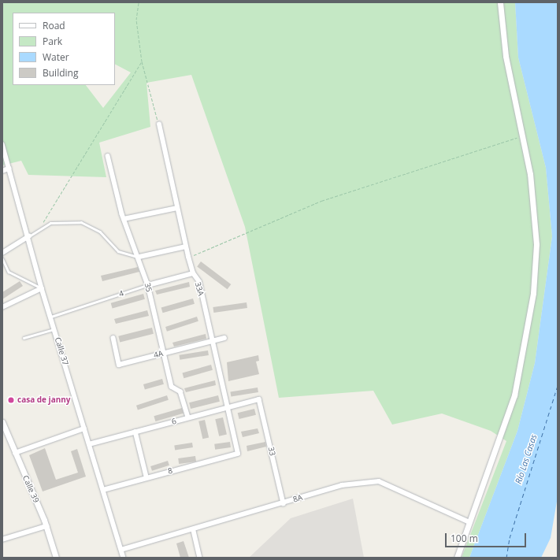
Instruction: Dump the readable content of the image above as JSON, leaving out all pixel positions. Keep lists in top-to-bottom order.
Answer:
{
  "streets": {
    "street": [
      "35",
      "33A",
      "4",
      "Calle 37",
      "4A",
      "6",
      "33",
      "8",
      "Calle 39",
      "8A"
    ]
  },
  "crossings": [
    ["35", "4"],
    ["35", "4A"],
    ["35", "6"],
    ["33A", "4"],
    ["33A", "4A"],
    ["33A", "6"],
    ["33A", "8"],
    ["4", "Calle 37"],
    ["Calle 37", "6"],
    ["Calle 37", "8"],
    ["Calle 37", "8A"],
    ["6", "33"],
    ["33", "8A"]
  ],
  "water": ["Río Las Casas"],
  "places": ["casa de janny"],
  "legend": [
    "Road",
    "Park",
    "Water",
    "Building"
  ],
  "scale_bar": "100 m"
}
